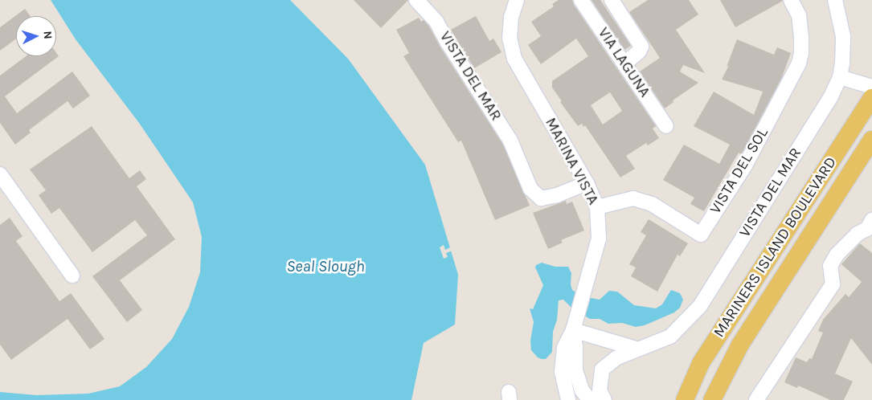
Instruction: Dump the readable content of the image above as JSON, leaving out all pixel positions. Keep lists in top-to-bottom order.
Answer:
{
  "streets": {
    "main road": ["MARINERS ISLAND BOULEVARD"],
    "street": [
      "VIA LAGUNA",
      "VISTA DEL MAR",
      "MARINA VISTA",
      "VISTA DEL SOL"
    ]
  },
  "crossings": [
    ["VISTA DEL MAR", "MARINA VISTA"],
    ["MARINA VISTA", "VISTA DEL SOL"]
  ],
  "water": ["Seal Slough"],
  "north": "right"
}
